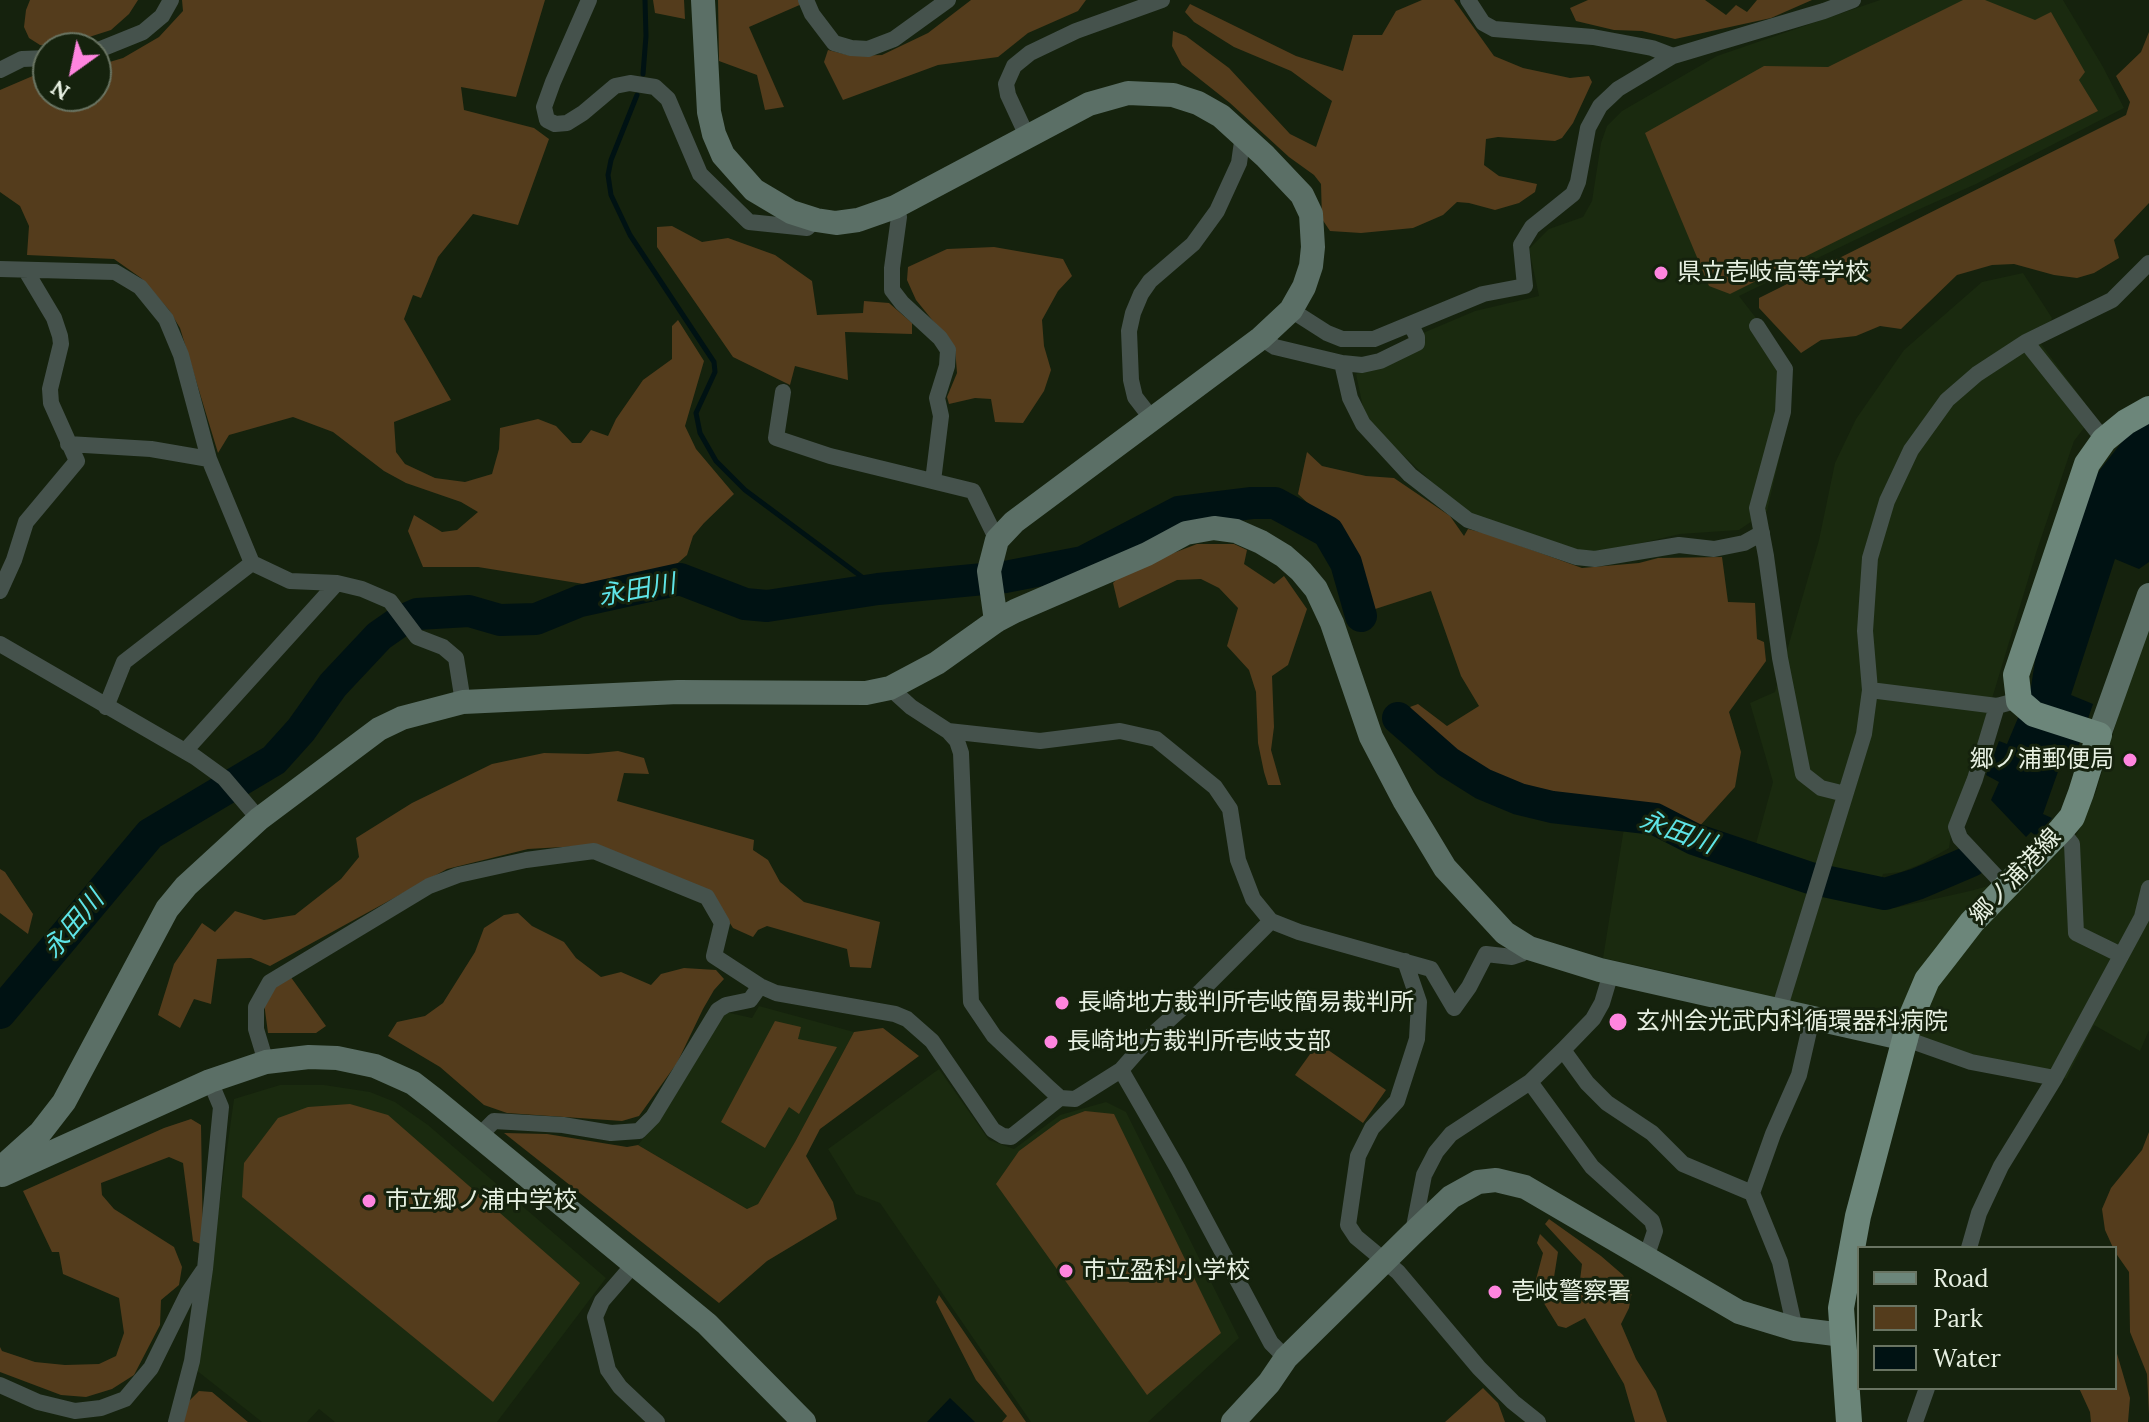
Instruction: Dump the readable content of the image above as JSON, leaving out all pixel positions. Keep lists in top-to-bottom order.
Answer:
{
  "streets": {
    "main road": ["郷ノ浦港線"]
  },
  "water": ["永田川"],
  "places": [
    "県立壱岐高等学校",
    "郷ノ浦郵便局",
    "長崎地方裁判所壱岐簡易裁判所",
    "玄州会光武内科循環器科病院",
    "長崎地方裁判所壱岐支部",
    "市立郷ノ浦中学校",
    "市立盈科小学校",
    "壱岐警察署"
  ],
  "legend": ["Road", "Park", "Water"],
  "north": "bottom left"
}
